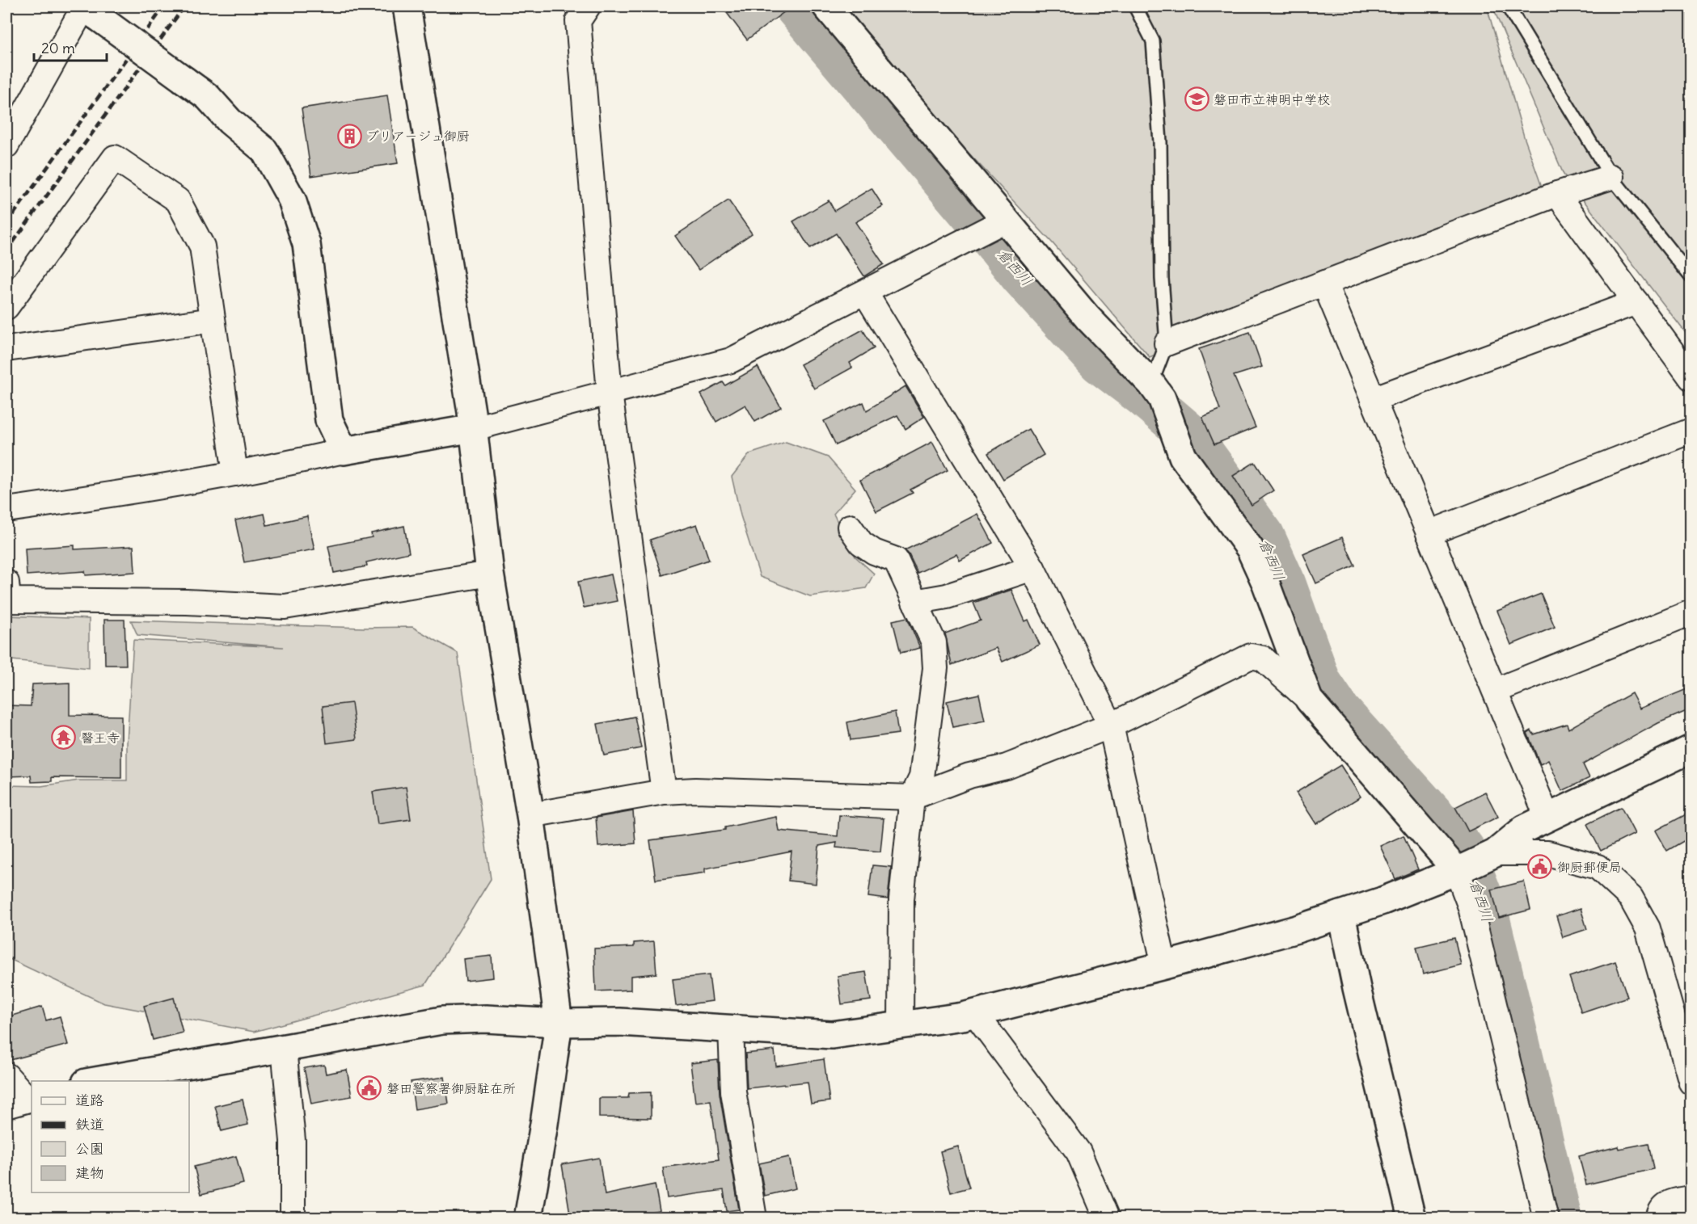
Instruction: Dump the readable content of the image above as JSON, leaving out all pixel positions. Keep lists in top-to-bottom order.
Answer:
{
  "water": ["倉西川"],
  "places": {
    "school or university": ["磐田市立神明中学校"],
    "building": ["ブリアージュ御厨"],
    "temple": ["醫王寺"],
    "public building": ["御厨郵便局", "磐田警察署御厨駐在所"]
  },
  "legend": [
    "道路",
    "鉄道",
    "公園",
    "建物"
  ],
  "scale_bar": "20 m"
}
